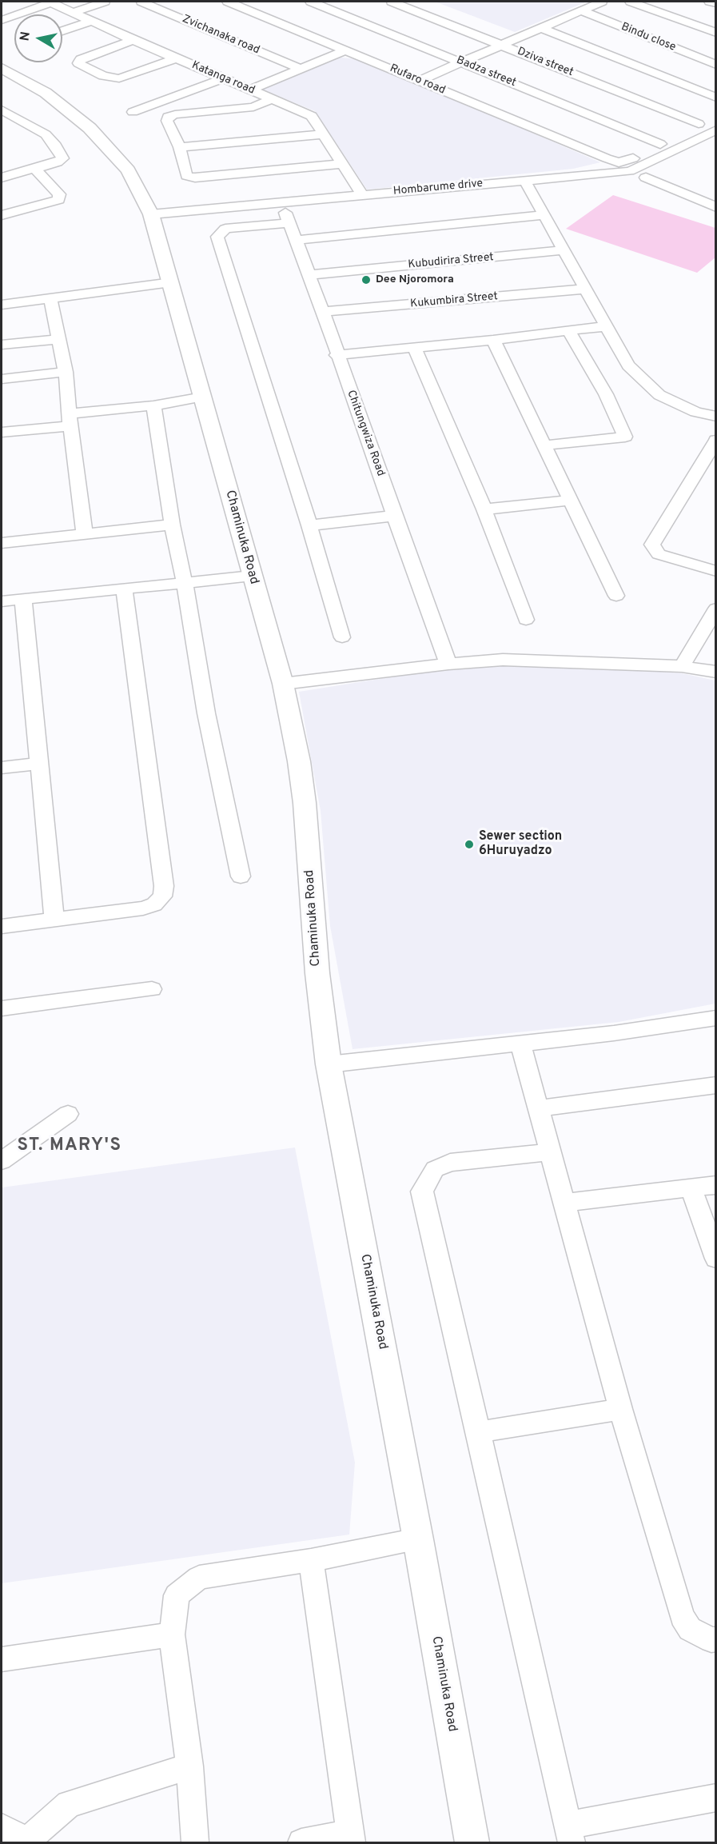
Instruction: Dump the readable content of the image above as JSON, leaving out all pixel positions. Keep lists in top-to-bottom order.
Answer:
{
  "streets": {
    "main road": ["Chaminuka Road"],
    "street": [
      "Zvichanaka road",
      "Bindu close",
      "Dziva street",
      "Badza street",
      "Katanga road",
      "Rufaro road",
      "Hombarume drive",
      "Kubudirira Street",
      "Kukumbira Street",
      "Chitungwiza Road"
    ]
  },
  "crossings": [
    ["Dziva street", "Rufaro road"],
    ["Badza street", "Rufaro road"],
    ["Katanga road", "Hombarume drive"],
    ["Rufaro road", "Hombarume drive"],
    ["Hombarume drive", "Chitungwiza Road"],
    ["Hombarume drive", "Chaminuka Road"],
    ["Kubudirira Street", "Chitungwiza Road"],
    ["Kukumbira Street", "Chitungwiza Road"]
  ],
  "districts": ["ST. MARY'S"],
  "places": ["Dee Njoromora", "Sewer section 6Huruyadzo"],
  "north": "left"
}
